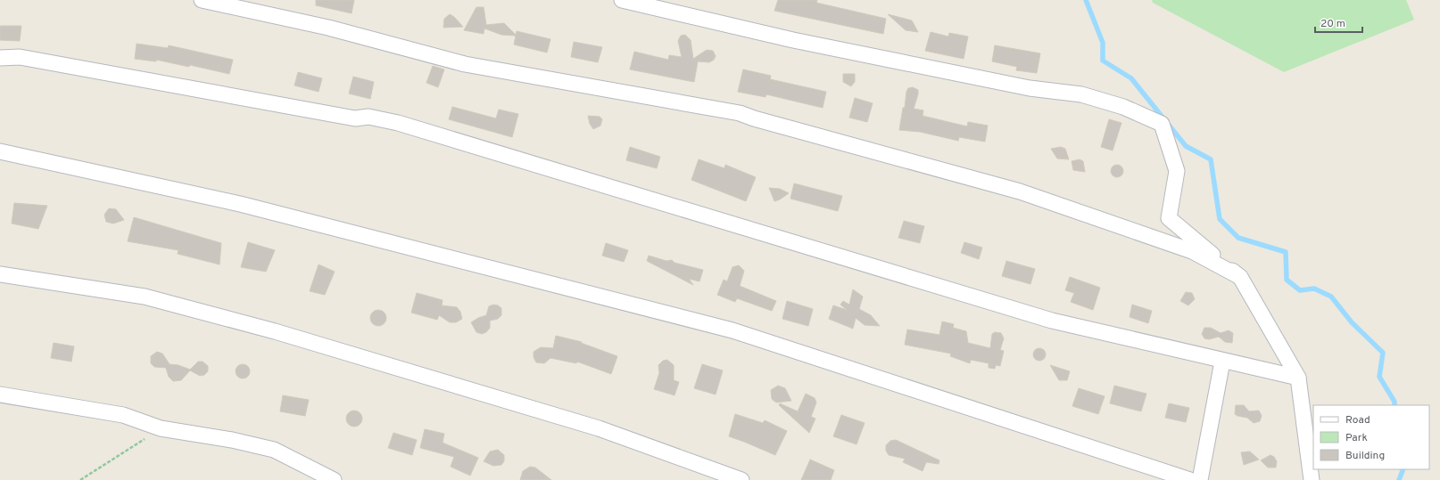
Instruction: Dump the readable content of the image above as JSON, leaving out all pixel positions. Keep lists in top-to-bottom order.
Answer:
{
  "legend": ["Road", "Park", "Building"],
  "scale_bar": "20 m"
}
